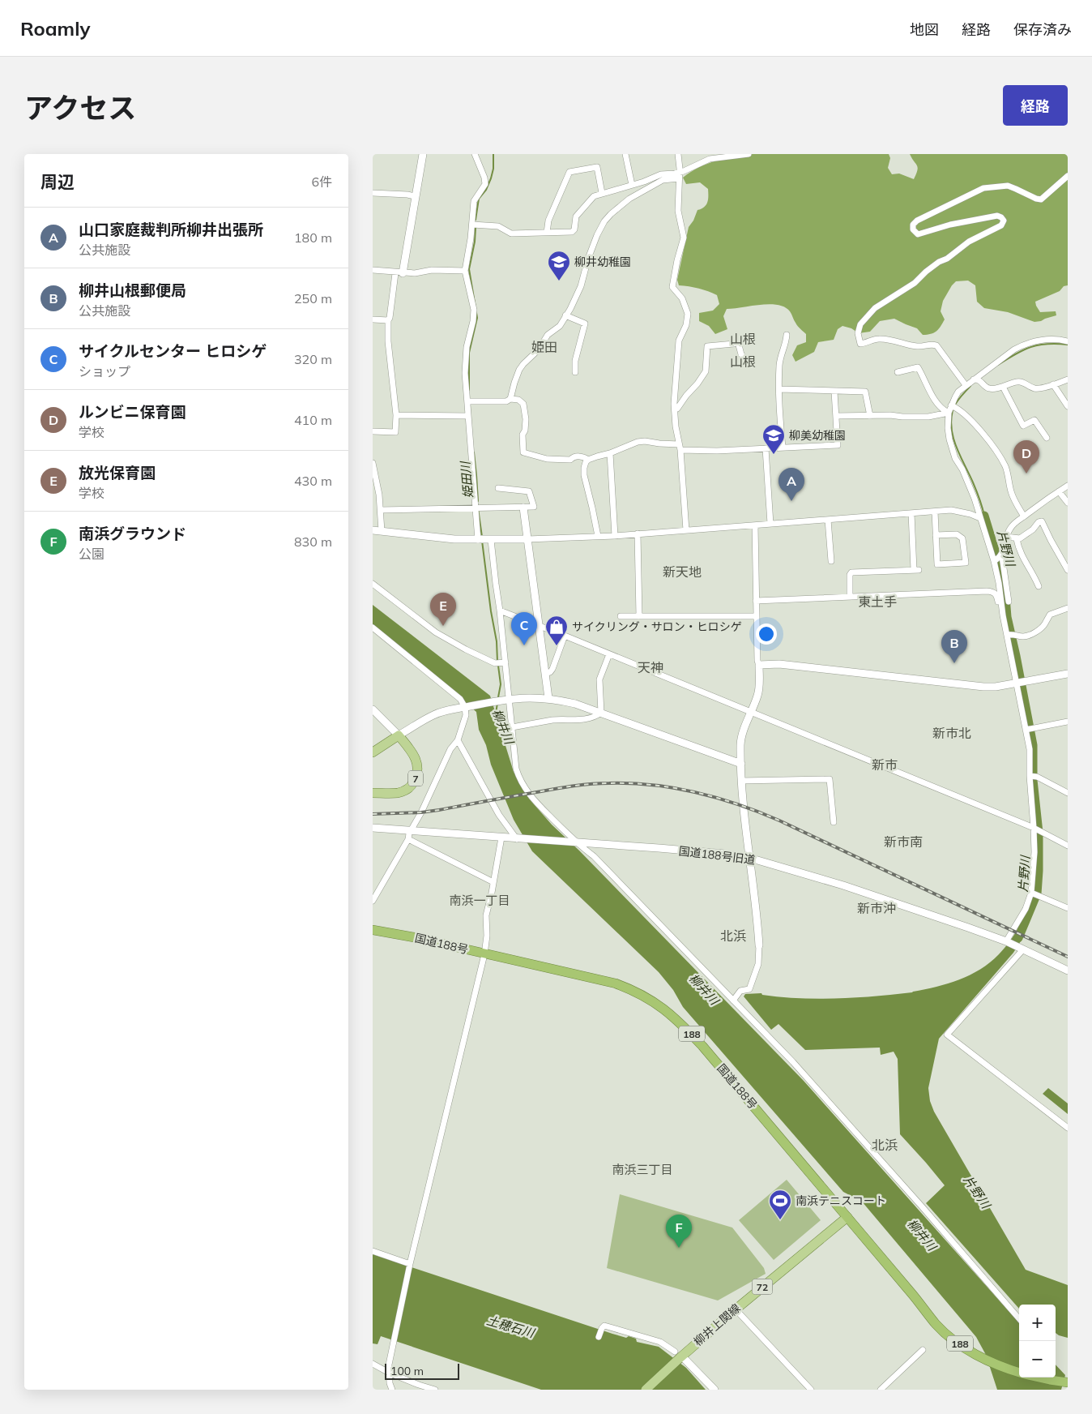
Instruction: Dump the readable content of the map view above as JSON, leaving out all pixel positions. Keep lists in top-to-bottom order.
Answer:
{
  "streets": {
    "highway": ["国道188号", "188"],
    "main road": ["7", "72", "柳井上関線"],
    "street": ["国道188号旧道"]
  },
  "crossings": [
    ["国道188号", "柳井上関線"]
  ],
  "districts": [
    "山根",
    "姫田",
    "山根",
    "新天地",
    "東土手",
    "天神",
    "新市北",
    "新市",
    "新市南",
    "南浜一丁目",
    "新市沖",
    "北浜",
    "北浜",
    "南浜三丁目"
  ],
  "water": [
    "姫田川",
    "片野川",
    "柳井川",
    "土穂石川"
  ],
  "places": {
    "school or university": ["柳井幼稚園", "柳美幼稚園"],
    "shop": ["サイクリング・サロン・ヒロシゲ"],
    "sports": ["南浜テニスコート"]
  },
  "scale_bar": "100 m",
  "page": {
    "header": "Roamly",
    "nav": ["地図", "経路", "保存済み"],
    "title": "アクセス",
    "buttons": "経路",
    "heading": ["周辺", "6件"],
    "list": [
      {
        "mark": "A",
        "name": "山口家庭裁判所柳井出張所",
        "note": "公共施設",
        "value": "180 m"
      },
      {
        "mark": "B",
        "name": "柳井山根郵便局",
        "note": "公共施設",
        "value": "250 m"
      },
      {
        "mark": "C",
        "name": "サイクルセンター ヒロシゲ",
        "note": "ショップ",
        "value": "320 m"
      },
      {
        "mark": "D",
        "name": "ルンビニ保育園",
        "note": "学校",
        "value": "410 m"
      },
      {
        "mark": "E",
        "name": "放光保育園",
        "note": "学校",
        "value": "430 m"
      },
      {
        "mark": "F",
        "name": "南浜グラウンド",
        "note": "公園",
        "value": "830 m"
      }
    ],
    "pins": [
      "D",
      "A",
      "E",
      "C",
      "B",
      "F"
    ],
    "map_buttons": ["+", "−"],
    "scale": "100 m"
  }
}
